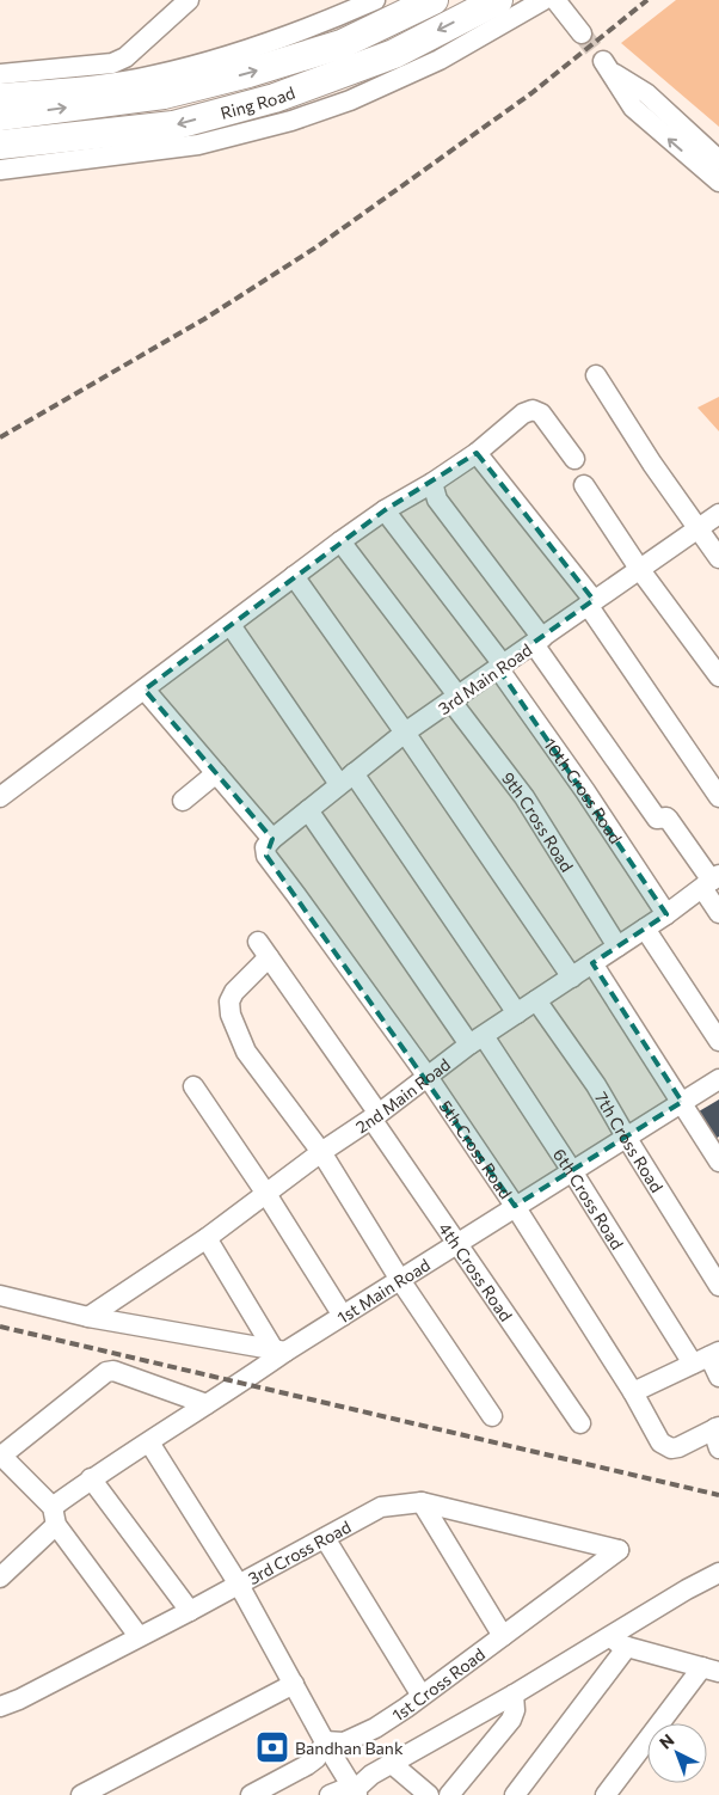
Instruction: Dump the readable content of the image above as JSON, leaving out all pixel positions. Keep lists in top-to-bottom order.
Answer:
{
  "streets": {
    "highway": ["Ring Road"],
    "street": [
      "3rd Main Road",
      "10th Cross Road",
      "9th Cross Road",
      "2nd Main Road",
      "7th Cross Road",
      "5th Cross Road",
      "6th Cross Road",
      "4th Cross Road",
      "1st Main Road",
      "3rd Cross Road",
      "1st Cross Road"
    ]
  },
  "crossings": [
    ["3rd Main Road", "10th Cross Road"],
    ["3rd Main Road", "9th Cross Road"],
    ["3rd Main Road", "5th Cross Road"],
    ["3rd Main Road", "6th Cross Road"],
    ["10th Cross Road", "2nd Main Road"],
    ["9th Cross Road", "2nd Main Road"],
    ["2nd Main Road", "7th Cross Road"],
    ["2nd Main Road", "5th Cross Road"],
    ["2nd Main Road", "6th Cross Road"],
    ["2nd Main Road", "4th Cross Road"],
    ["7th Cross Road", "1st Main Road"],
    ["5th Cross Road", "1st Main Road"],
    ["6th Cross Road", "1st Main Road"],
    ["4th Cross Road", "1st Main Road"],
    ["3rd Cross Road", "1st Cross Road"]
  ],
  "places": {
    "bank": ["Bandhan Bank"]
  },
  "north": "top left"
}
